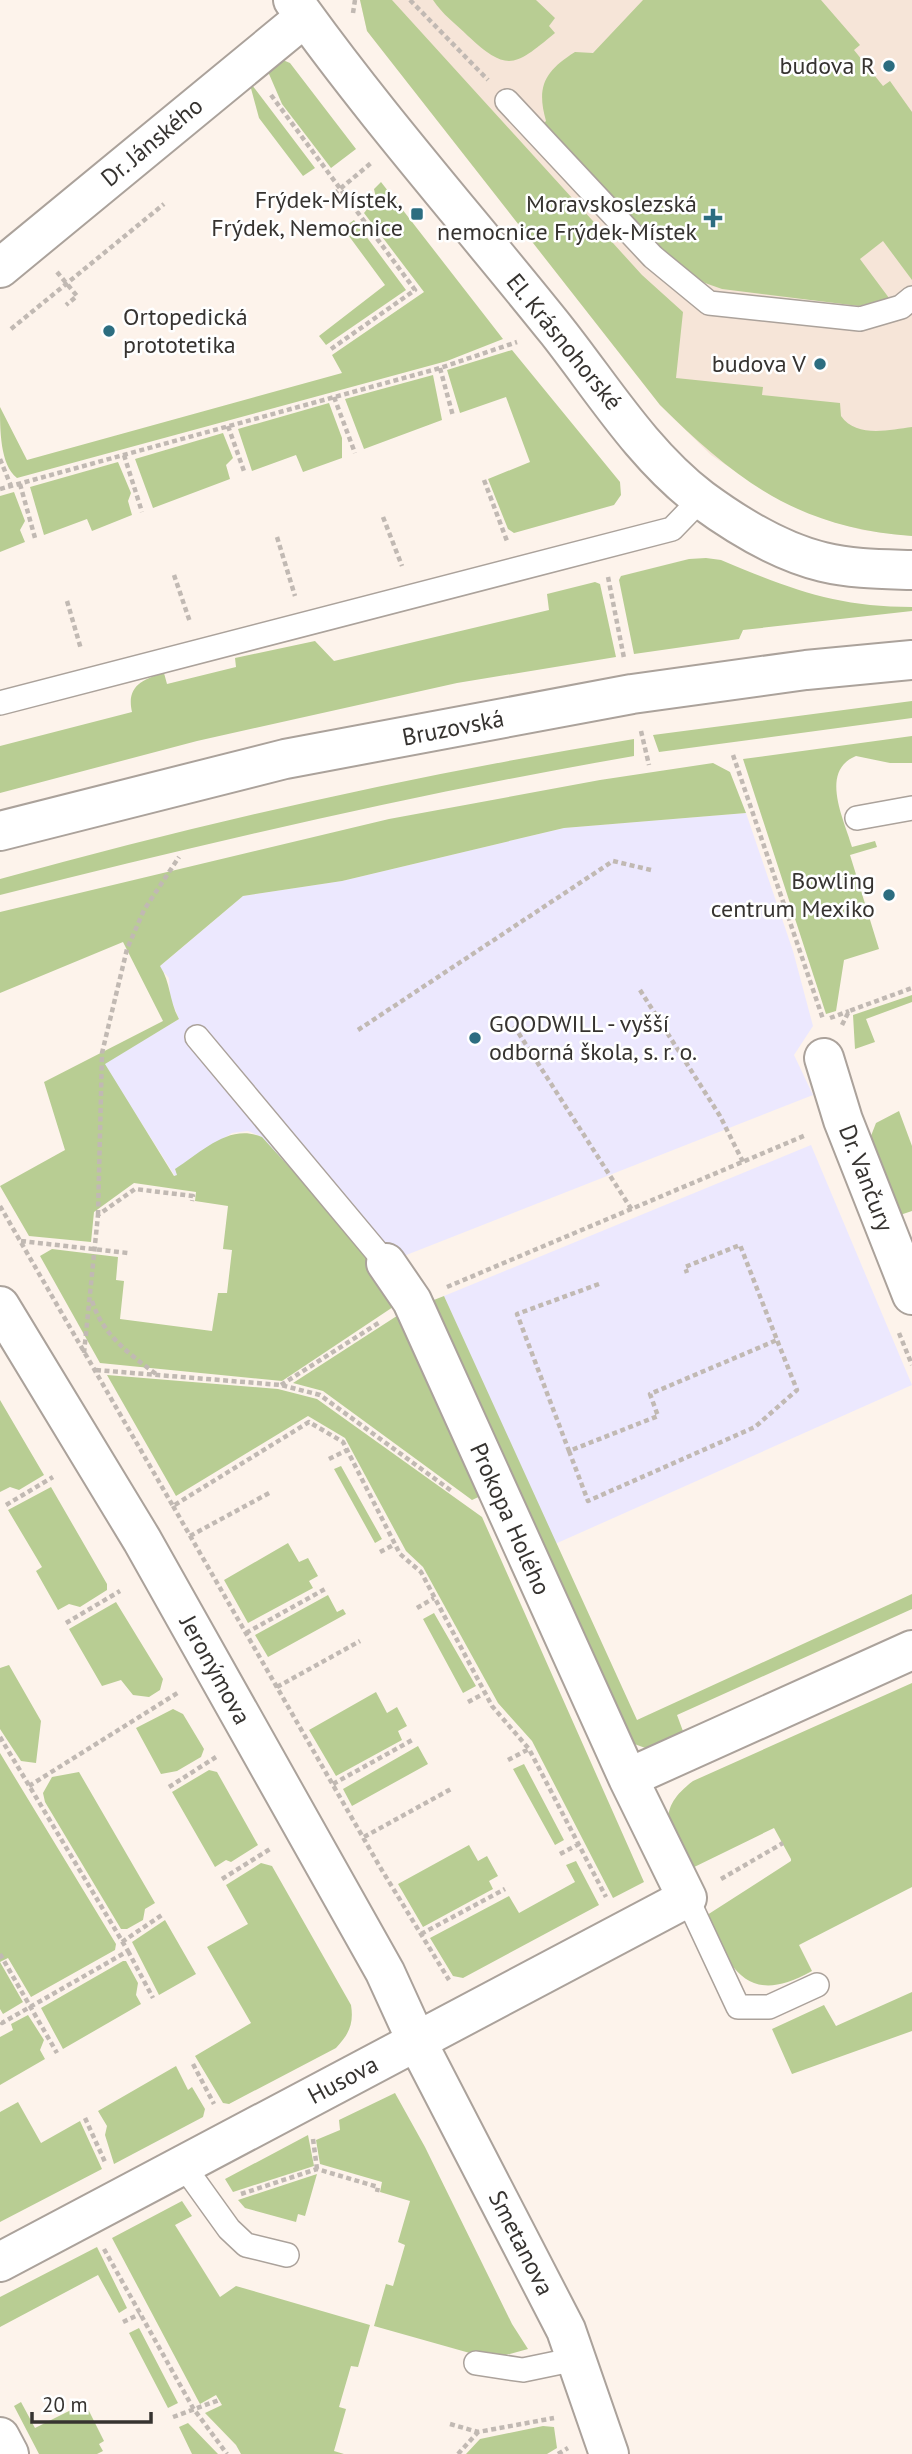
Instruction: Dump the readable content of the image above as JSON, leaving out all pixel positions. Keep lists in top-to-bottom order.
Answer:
{
  "streets": {
    "street": [
      "Dr. Jánského",
      "El. Krásnohorské",
      "Bruzovská",
      "Dr. Vančury",
      "Prokopa Holého",
      "Jeronýmova",
      "Husova",
      "Smetanova"
    ]
  },
  "crossings": [
    ["Dr. Jánského", "El. Krásnohorské"],
    ["Prokopa Holého", "Husova"],
    ["Jeronýmova", "Husova"],
    ["Jeronýmova", "Smetanova"],
    ["Husova", "Smetanova"]
  ],
  "places": {
    "other": [
      "budova R",
      "Ortopedická prototetika",
      "budova V",
      "Bowling centrum Mexiko",
      "GOODWILL - vyšší odborná škola, s. r. o."
    ],
    "transit": ["Frýdek-Místek, Frýdek, Nemocnice"],
    "health": ["Moravskoslezská nemocnice Frýdek-Místek"]
  },
  "scale_bar": "20 m"
}
